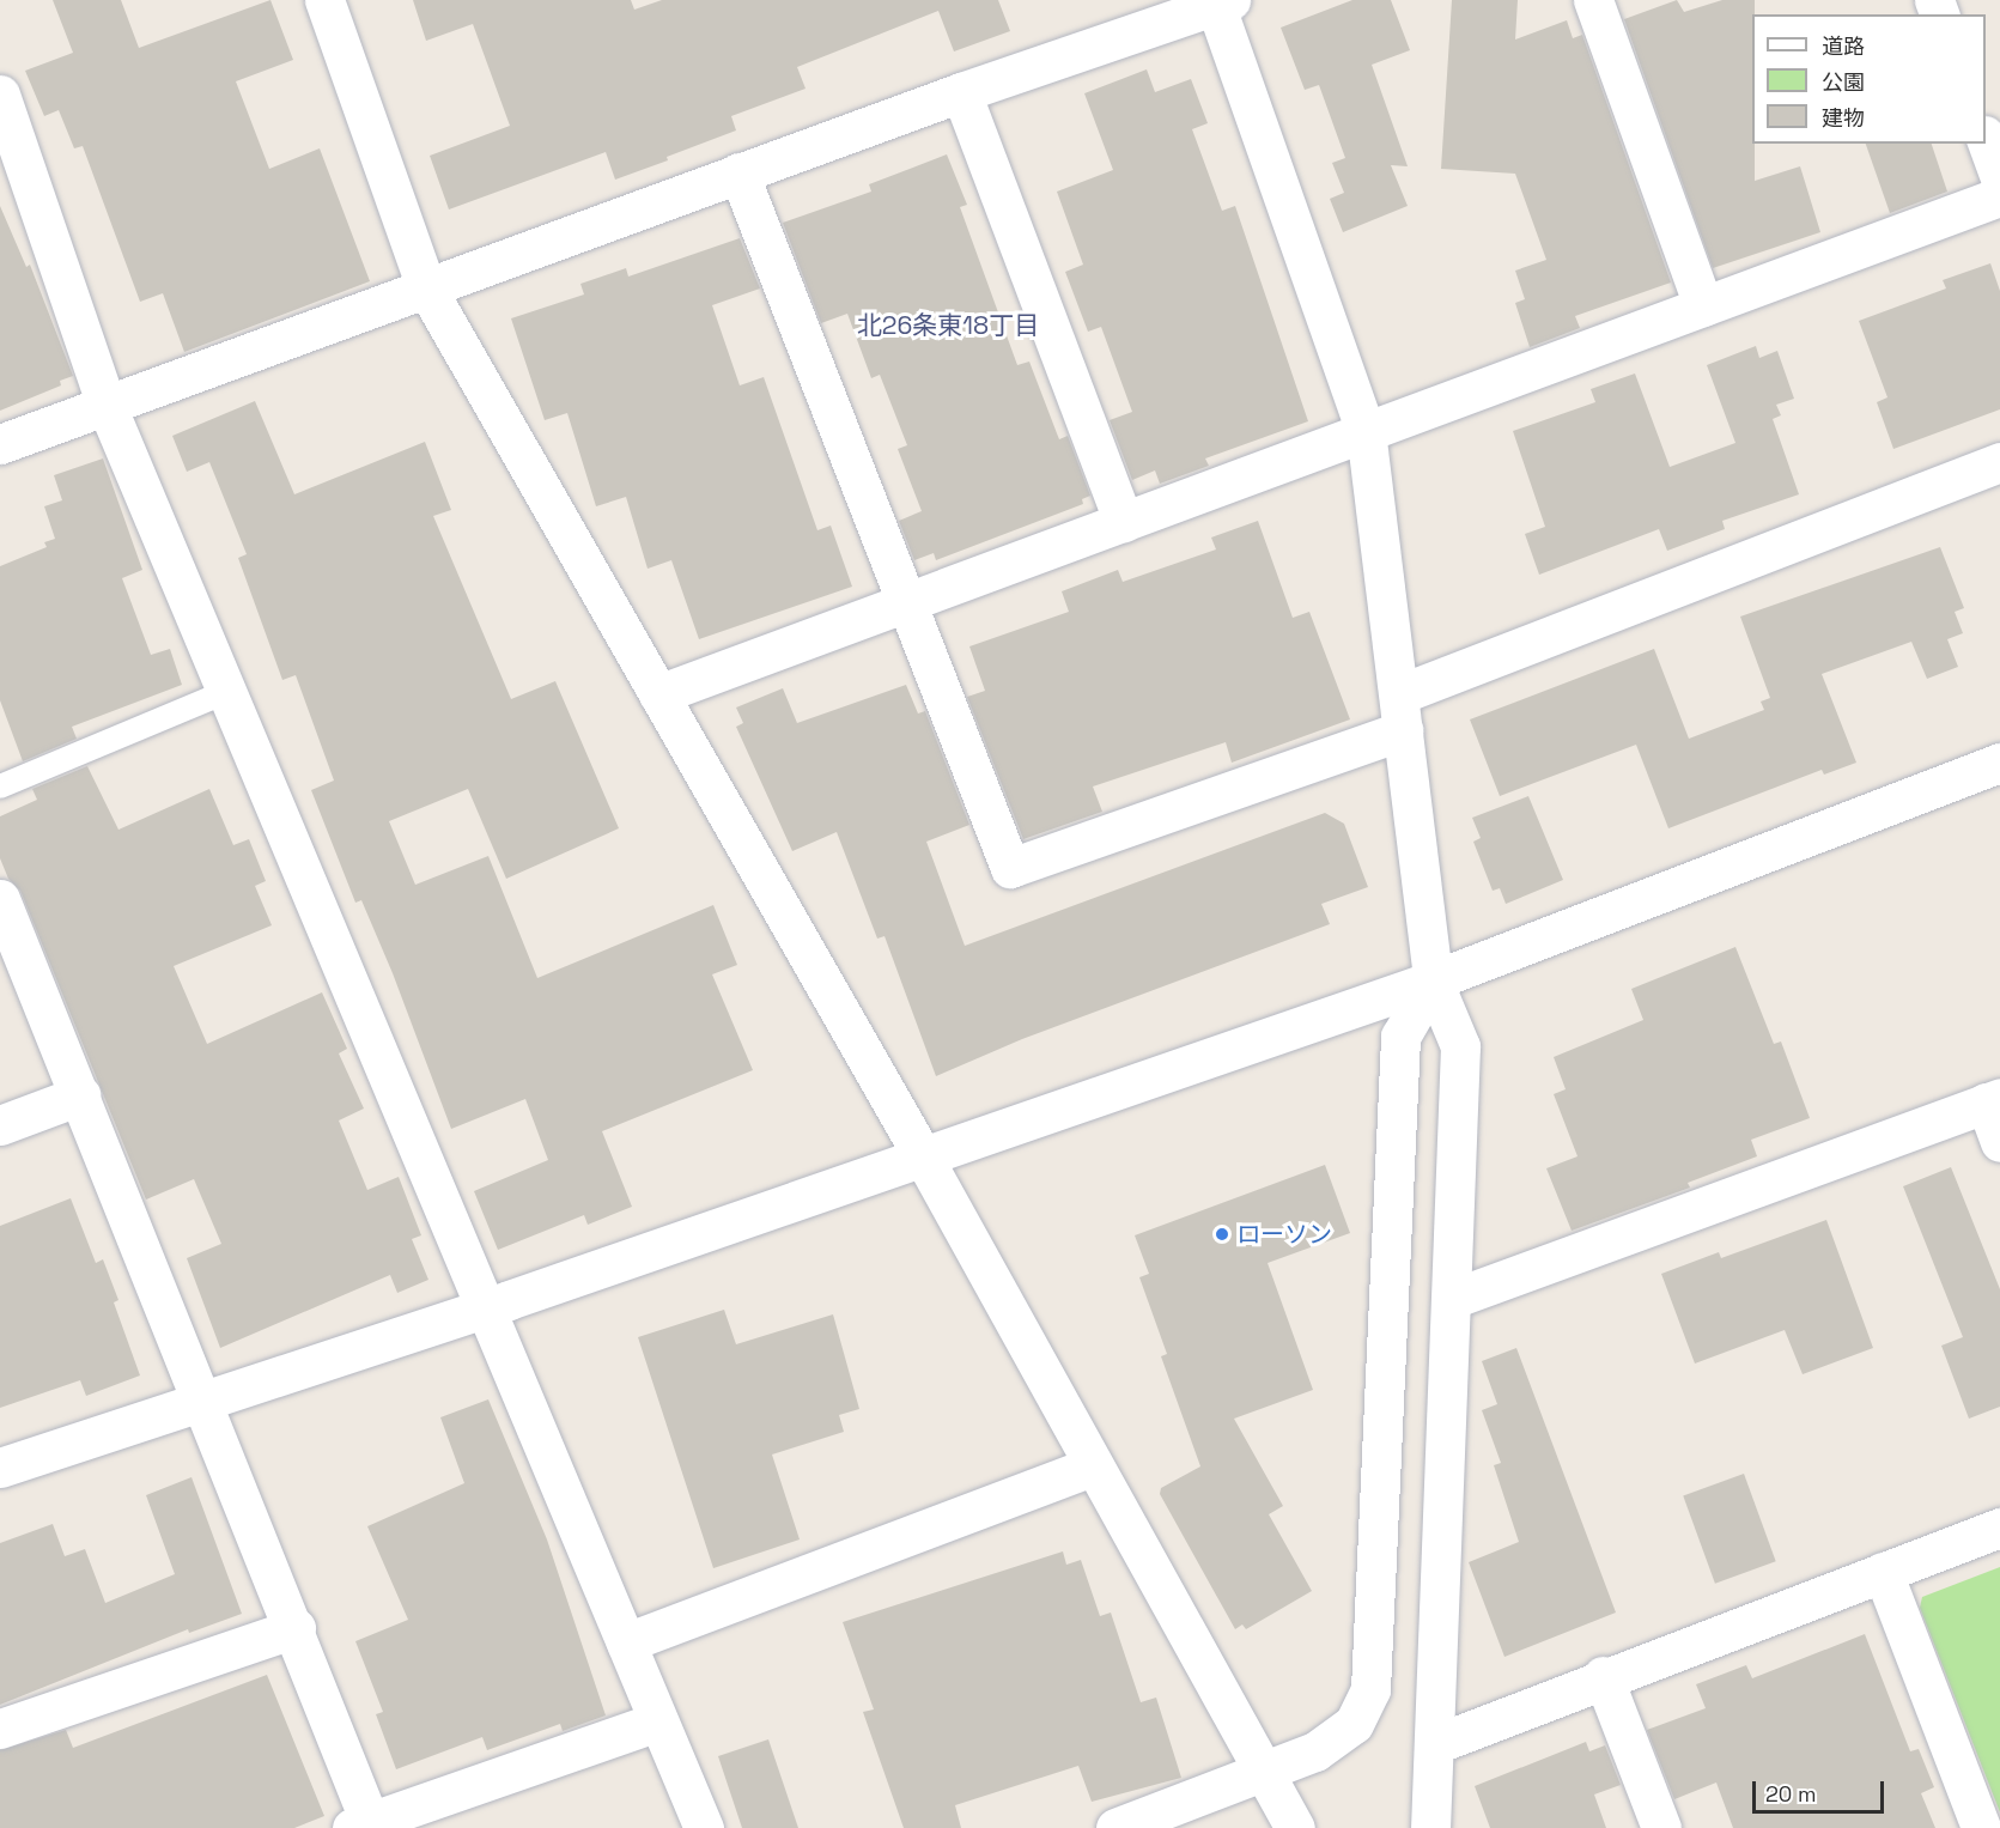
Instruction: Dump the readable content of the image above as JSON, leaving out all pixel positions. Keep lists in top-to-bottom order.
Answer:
{
  "districts": ["北26条東18丁目"],
  "places": ["ローソン"],
  "legend": ["道路", "公園", "建物"],
  "scale_bar": "20 m"
}
